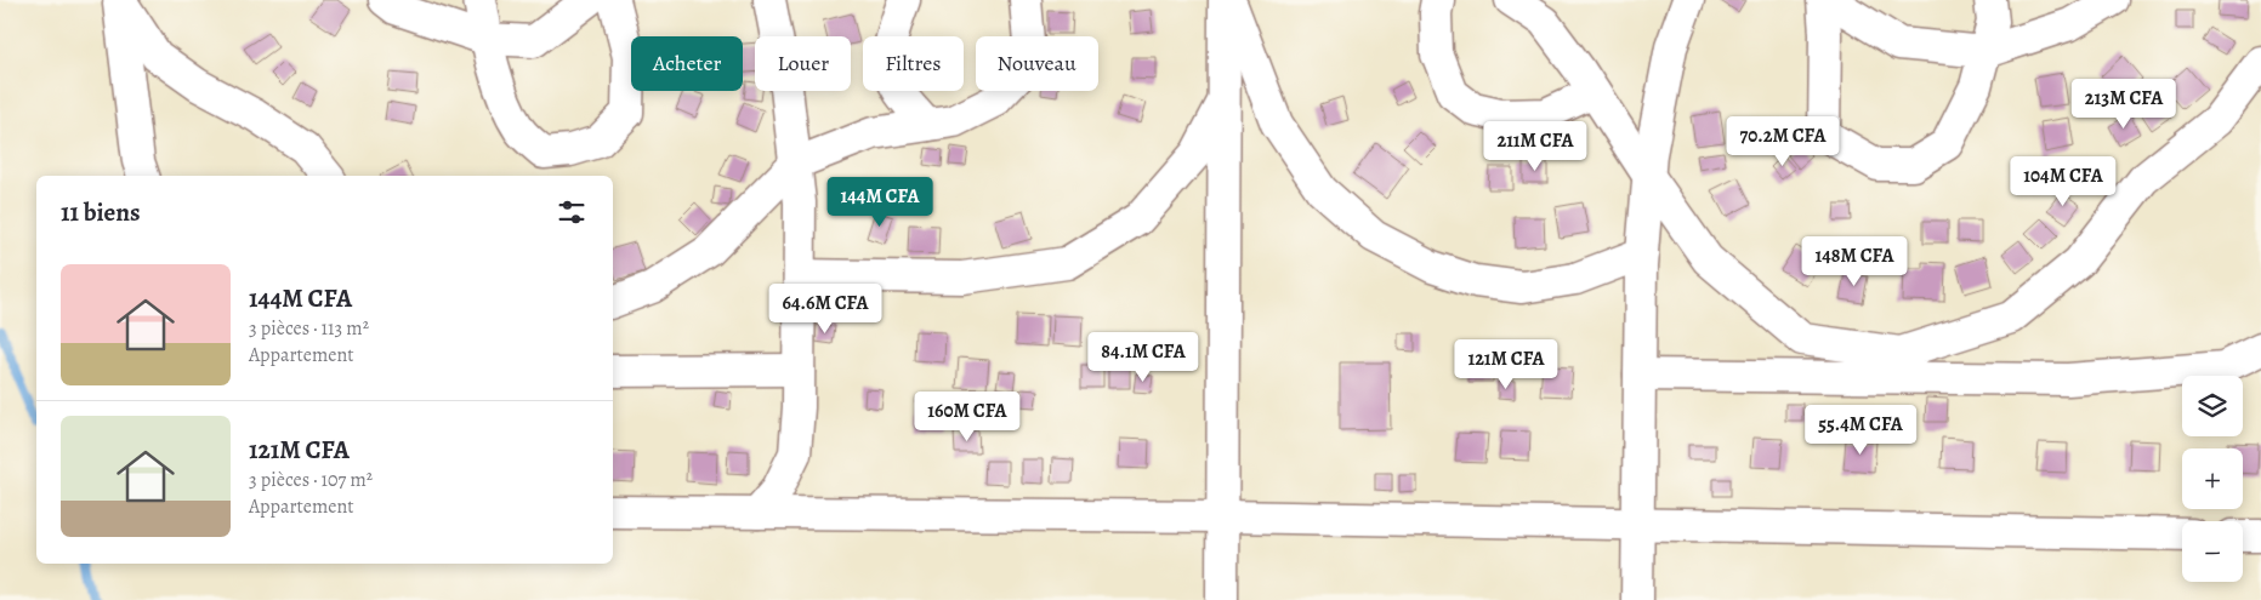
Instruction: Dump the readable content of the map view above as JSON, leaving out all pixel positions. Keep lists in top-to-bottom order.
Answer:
{
  "page": {
    "chip": [
      "Acheter",
      "Louer",
      "Filtres",
      "Nouveau"
    ],
    "price": [
      "213M CFA",
      "70.2M CFA",
      "211M CFA",
      "104M CFA",
      "144M CFA",
      "148M CFA",
      "64.6M CFA",
      "84.1M CFA",
      "121M CFA",
      "160M CFA",
      "55.4M CFA"
    ],
    "heading": "11 biens",
    "list": [
      {
        "name": "144M CFA",
        "note": "3 pièces · 113 m² · Appartement"
      },
      {
        "name": "121M CFA",
        "note": "3 pièces · 107 m² · Appartement"
      }
    ],
    "map_buttons": ["+", "−"]
  }
}
